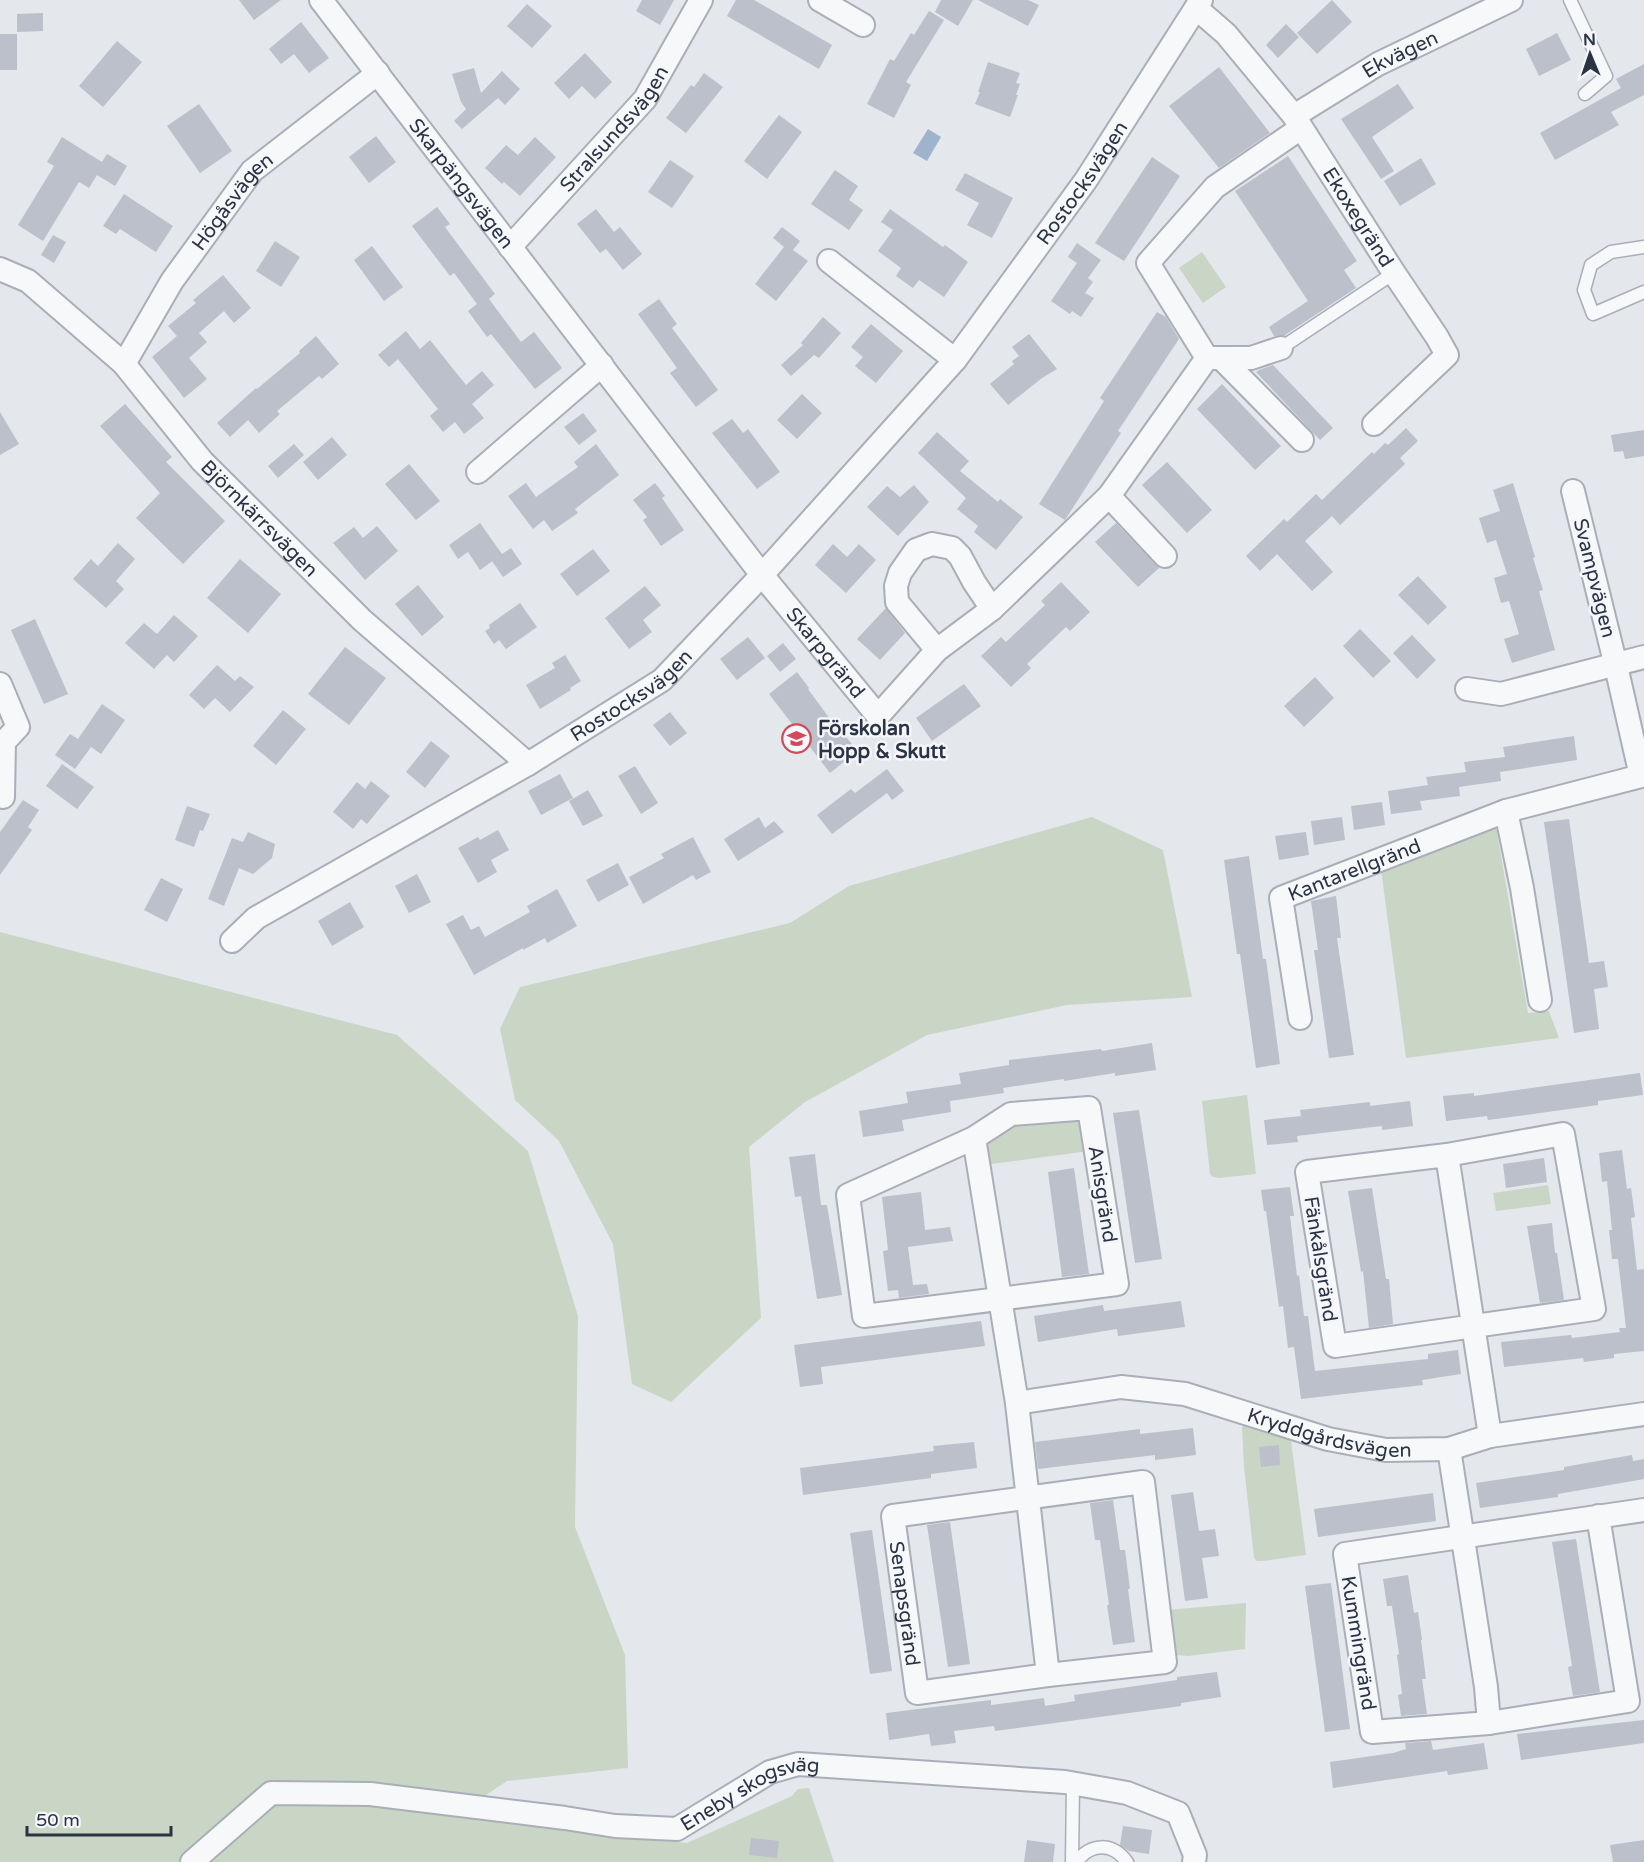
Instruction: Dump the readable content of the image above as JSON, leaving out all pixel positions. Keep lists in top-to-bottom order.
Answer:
{
  "streets": {
    "street": [
      "Ekvägen",
      "Stralsundsvägen",
      "Rostocksvägen",
      "Skarpängsvägen",
      "Högåsvägen",
      "Ekoxegränd",
      "Björnkärrsvägen",
      "Svampvägen",
      "Skarpgränd",
      "Kantarellgränd",
      "Anisgränd",
      "Fänkålsgränd",
      "Kryddgårdsvägen",
      "Senapsgränd",
      "Kummingränd",
      "Eneby skogsväg"
    ]
  },
  "crossings": [
    ["Ekvägen", "Ekoxegränd"],
    ["Ekvägen", "Skarpgränd"],
    ["Stralsundsvägen", "Skarpängsvägen"],
    ["Rostocksvägen", "Skarpängsvägen"],
    ["Rostocksvägen", "Ekoxegränd"],
    ["Rostocksvägen", "Björnkärrsvägen"],
    ["Rostocksvägen", "Skarpgränd"],
    ["Skarpängsvägen", "Högåsvägen"],
    ["Skarpängsvägen", "Skarpgränd"],
    ["Högåsvägen", "Björnkärrsvägen"],
    ["Svampvägen", "Kantarellgränd"]
  ],
  "places": {
    "school or university": ["Förskolan Hopp & Skutt"]
  },
  "scale_bar": "50 m",
  "north": "top"
}
